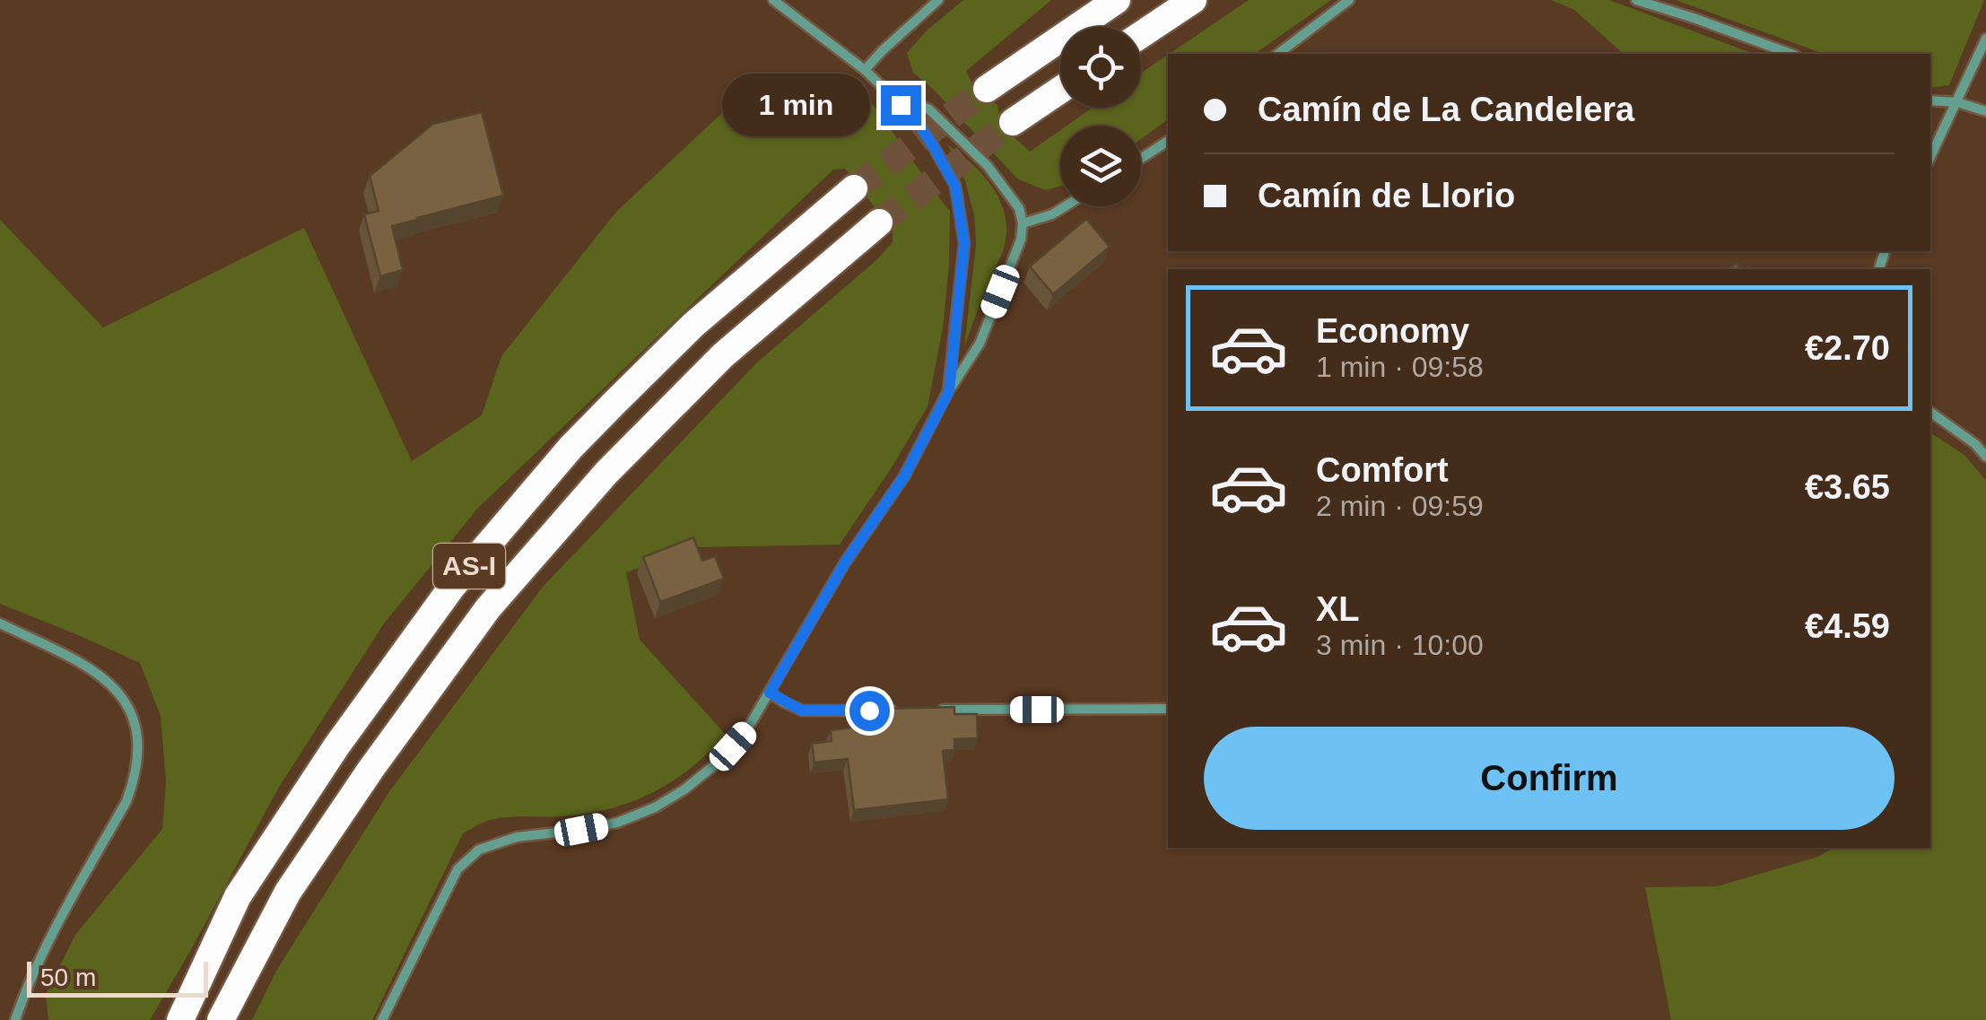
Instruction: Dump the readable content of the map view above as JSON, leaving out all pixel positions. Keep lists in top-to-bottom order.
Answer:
{
  "streets": {
    "highway": ["AS-I"]
  },
  "scale_bar": "50 m",
  "page": {
    "banner": ["Camín de La Candelera", "Camín de Llorio"],
    "bubble": "1 min",
    "list": [
      {
        "name": "Economy",
        "note": "1 min · 09:58",
        "value": "€2.70"
      },
      {
        "name": "Comfort",
        "note": "2 min · 09:59",
        "value": "€3.65"
      },
      {
        "name": "XL",
        "note": "3 min · 10:00",
        "value": "€4.59"
      }
    ],
    "buttons": "Confirm",
    "scale": "50 m"
  }
}
